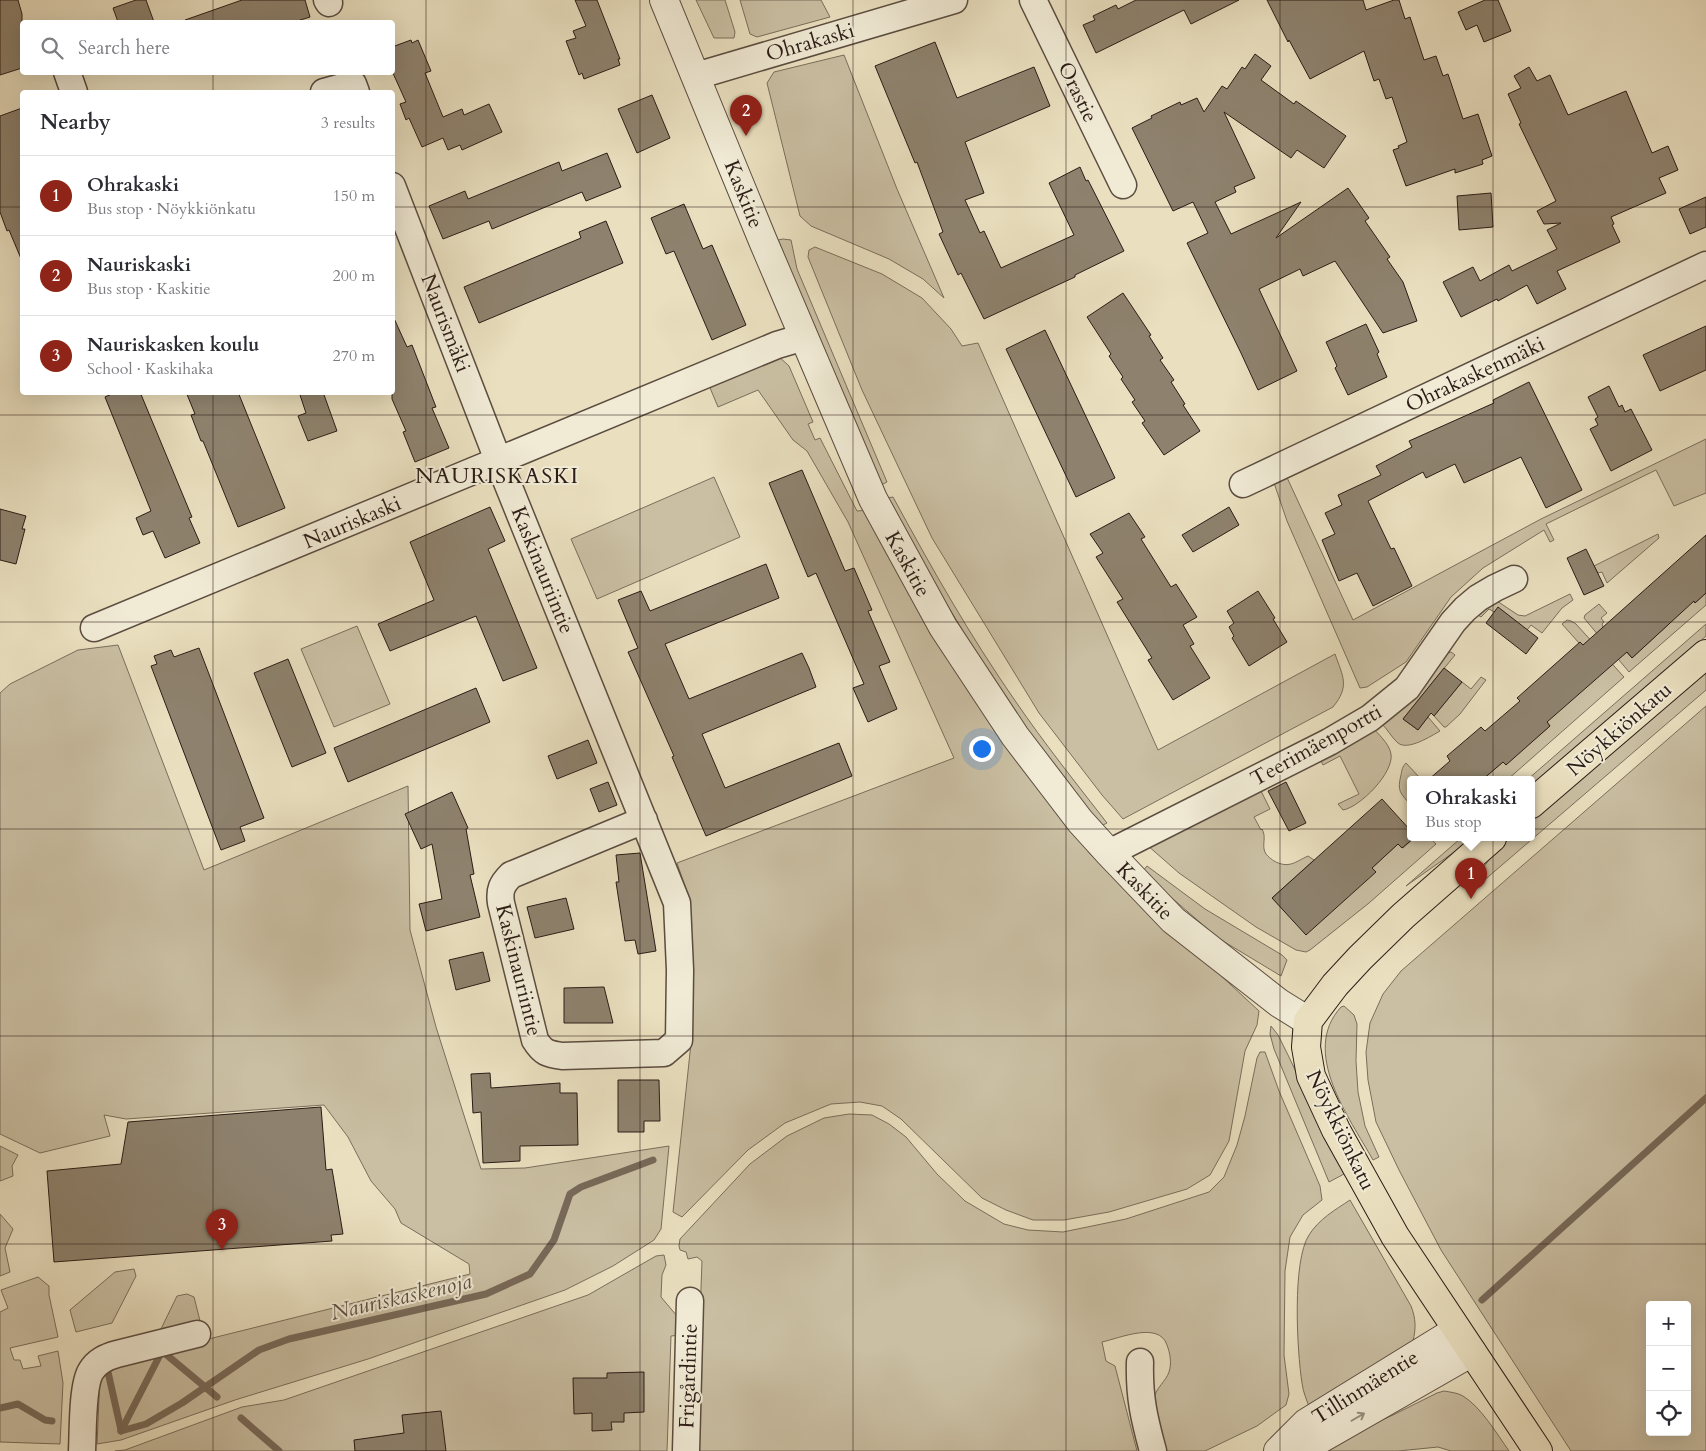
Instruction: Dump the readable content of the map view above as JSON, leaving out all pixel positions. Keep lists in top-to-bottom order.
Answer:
{
  "streets": {
    "main road": ["Nöykkiönkatu"],
    "street": [
      "Ohrakaski",
      "Orastie",
      "Kaskitie",
      "Naurismäki",
      "Ohrakaskenmäki",
      "Nauriskaski",
      "Kaskinauriintie",
      "Teerimäenportti",
      "Frigårdintie",
      "Tillinmäentie"
    ]
  },
  "crossings": [
    ["Ohrakaski", "Kaskitie"],
    ["Kaskitie", "Nauriskaski"],
    ["Kaskitie", "Nöykkiönkatu"],
    ["Kaskitie", "Teerimäenportti"],
    ["Naurismäki", "Nauriskaski"],
    ["Naurismäki", "Kaskinauriintie"],
    ["Nauriskaski", "Kaskinauriintie"],
    ["Nöykkiönkatu", "Tillinmäentie"]
  ],
  "districts": ["NAURISKASKI"],
  "water": ["Nauriskaskenoja"],
  "page": {
    "search": "Search here",
    "heading": ["Nearby", "3 results"],
    "pins": ["2", "1", "3"],
    "list": [
      {
        "mark": "1",
        "name": "Ohrakaski",
        "note": "Bus stop · Nöykkiönkatu",
        "value": "150 m"
      },
      {
        "mark": "2",
        "name": "Nauriskaski",
        "note": "Bus stop · Kaskitie",
        "value": "200 m"
      },
      {
        "mark": "3",
        "name": "Nauriskasken koulu",
        "note": "School · Kaskihaka",
        "value": "270 m"
      }
    ],
    "popup": ["Ohrakaski", "Bus stop"],
    "map_buttons": ["+", "−"]
  }
}
